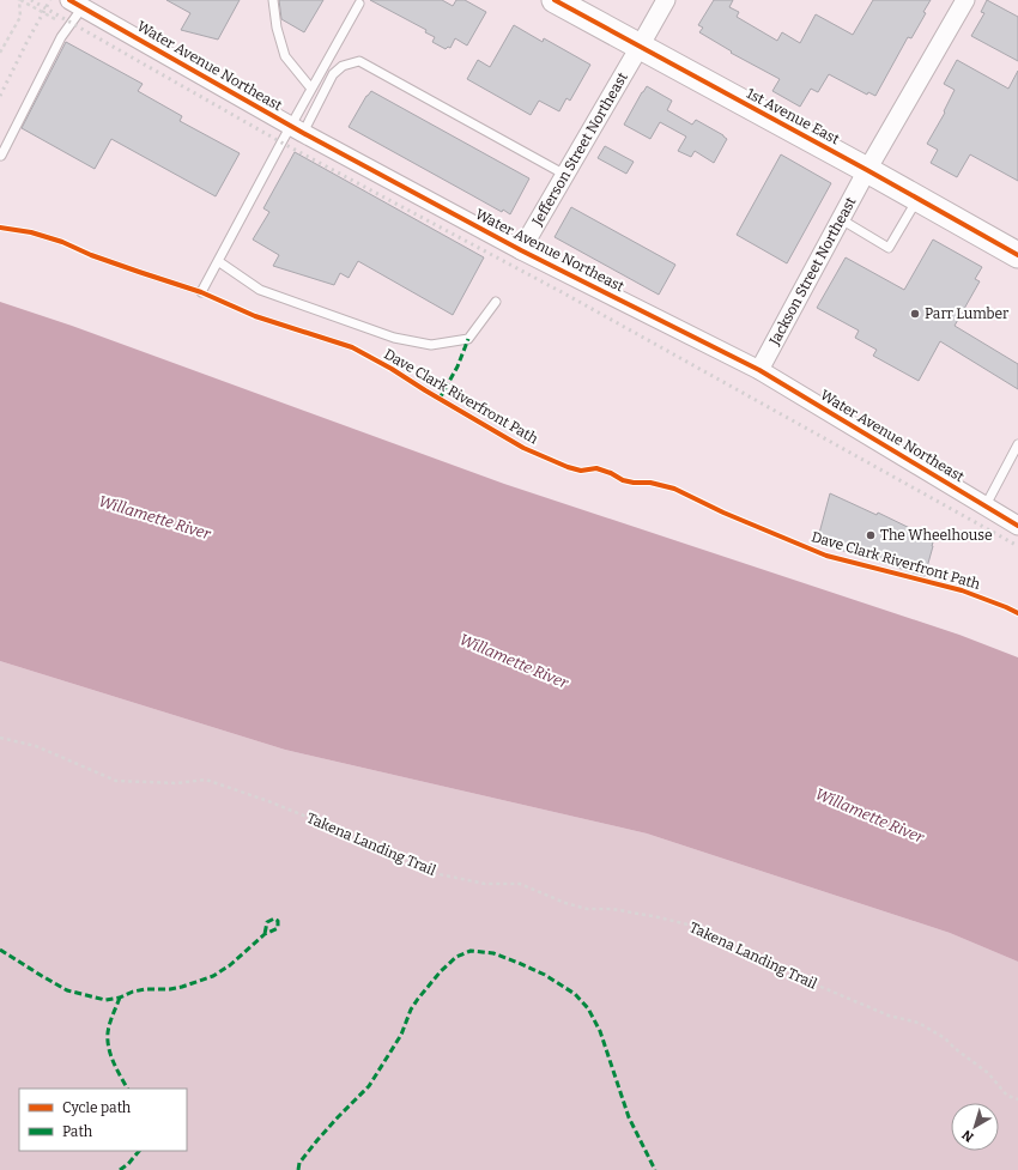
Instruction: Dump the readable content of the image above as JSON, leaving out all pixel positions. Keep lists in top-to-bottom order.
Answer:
{
  "streets": {
    "main road": ["1st Avenue East"],
    "street": ["Water Avenue Northeast", "Jefferson Street Northeast", "Jackson Street Northeast"],
    "path": ["Takena Landing Trail"],
    "cycle path": ["Dave Clark Riverfront Path"]
  },
  "crossings": [
    ["Water Avenue Northeast", "Jefferson Street Northeast"],
    ["Water Avenue Northeast", "Jackson Street Northeast"],
    ["1st Avenue East", "Jefferson Street Northeast"],
    ["1st Avenue East", "Jackson Street Northeast"]
  ],
  "water": ["Willamette River"],
  "places": ["Parr Lumber", "The Wheelhouse"],
  "legend": ["Cycle path", "Path"],
  "north": "bottom left"
}
